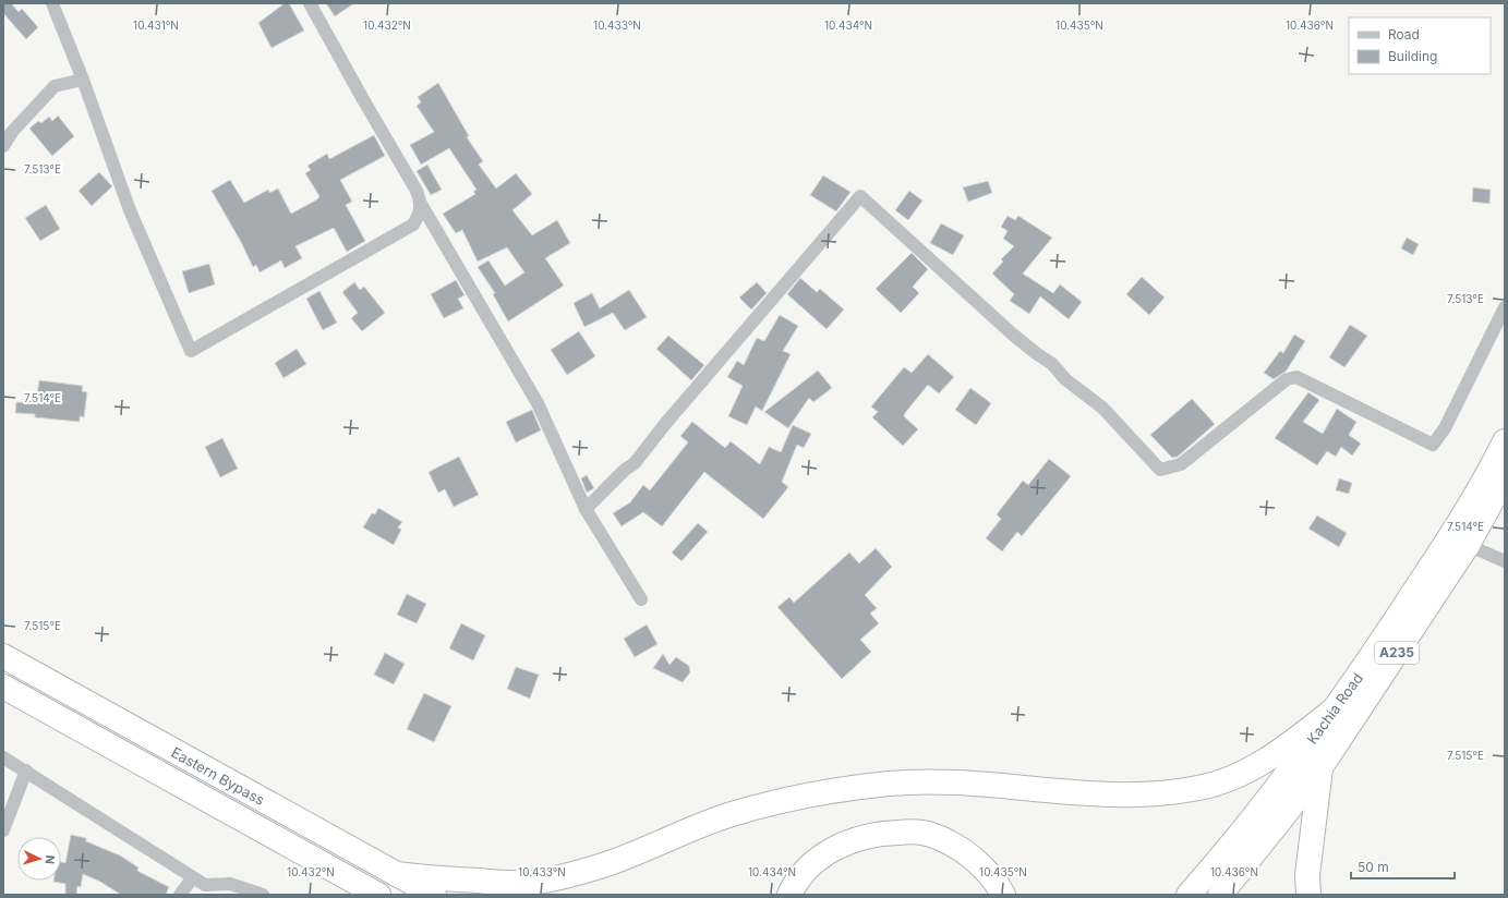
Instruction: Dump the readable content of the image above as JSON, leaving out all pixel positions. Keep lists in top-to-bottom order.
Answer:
{
  "streets": {
    "highway": ["A235", "Kachia Road", "Eastern Bypass"]
  },
  "legend": ["Road", "Building"],
  "scale_bar": "50 m",
  "north": "right",
  "coordinates": [
    "10.431°N",
    "10.432°N",
    "10.433°N",
    "10.434°N",
    "10.435°N",
    "10.436°N",
    "7.513°E",
    "7.514°E",
    "7.515°E"
  ]
}
